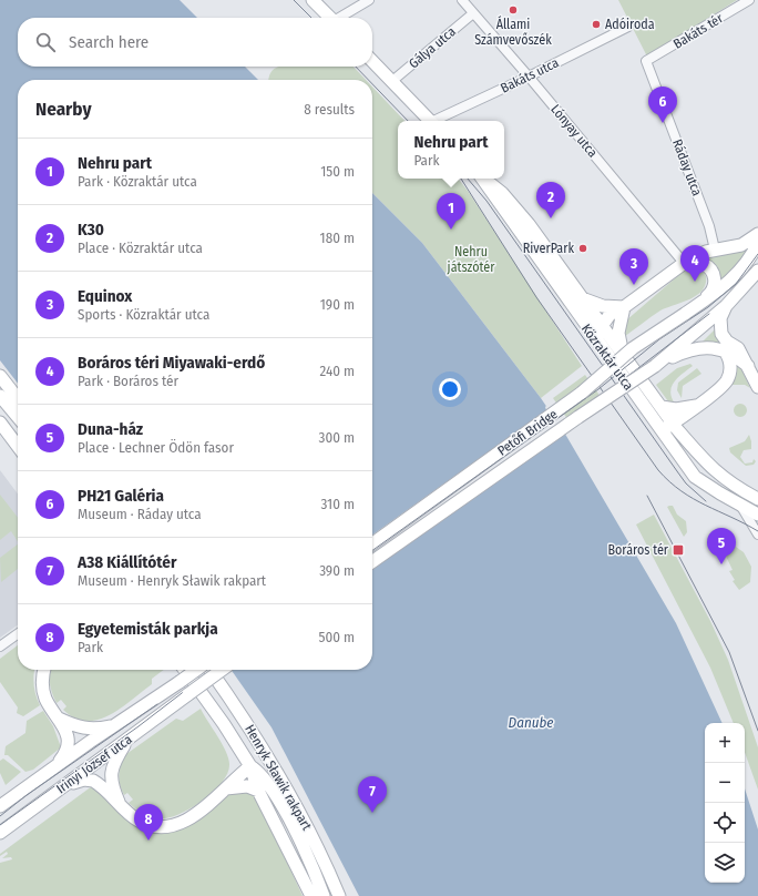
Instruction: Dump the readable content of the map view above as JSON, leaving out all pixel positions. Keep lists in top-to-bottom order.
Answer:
{
  "streets": {
    "main road": [
      "Közraktár utca",
      "Petőfi Bridge",
      "Irinyi József utca",
      "Henryk Sławik rakpart"
    ],
    "street": [
      "Bakáts tér",
      "Gálya utca",
      "Bakáts utca",
      "Lónyay utca",
      "Ráday utca"
    ]
  },
  "crossings": [
    ["Bakáts tér", "Ráday utca"],
    ["Gálya utca", "Lónyay utca"],
    ["Bakáts utca", "Lónyay utca"]
  ],
  "water": ["Danube"],
  "parks": ["Nehru játszótér"],
  "places": {
    "other": ["Állami Számvevőszék", "Adóiroda", "RiverPark"],
    "transit": ["Boráros tér"]
  },
  "page": {
    "search": "Search here",
    "heading": ["Nearby", "8 results"],
    "pins": [
      "6",
      "2",
      "1",
      "4",
      "3",
      "5",
      "7",
      "8"
    ],
    "popup": ["Nehru part", "Park"],
    "list": [
      {
        "mark": "1",
        "name": "Nehru part",
        "note": "Park · Közraktár utca",
        "value": "150 m"
      },
      {
        "mark": "2",
        "name": "K30",
        "note": "Place · Közraktár utca",
        "value": "180 m"
      },
      {
        "mark": "3",
        "name": "Equinox",
        "note": "Sports · Közraktár utca",
        "value": "190 m"
      },
      {
        "mark": "4",
        "name": "Boráros téri Miyawaki-erdő",
        "note": "Park · Boráros tér",
        "value": "240 m"
      },
      {
        "mark": "5",
        "name": "Duna-ház",
        "note": "Place · Lechner Ödön fasor",
        "value": "300 m"
      },
      {
        "mark": "6",
        "name": "PH21 Galéria",
        "note": "Museum · Ráday utca",
        "value": "310 m"
      },
      {
        "mark": "7",
        "name": "A38 Kiállítótér",
        "note": "Museum · Henryk Sławik rakpart",
        "value": "390 m"
      },
      {
        "mark": "8",
        "name": "Egyetemisták parkja",
        "note": "Park",
        "value": "500 m"
      }
    ],
    "map_buttons": ["+", "−"]
  }
}
